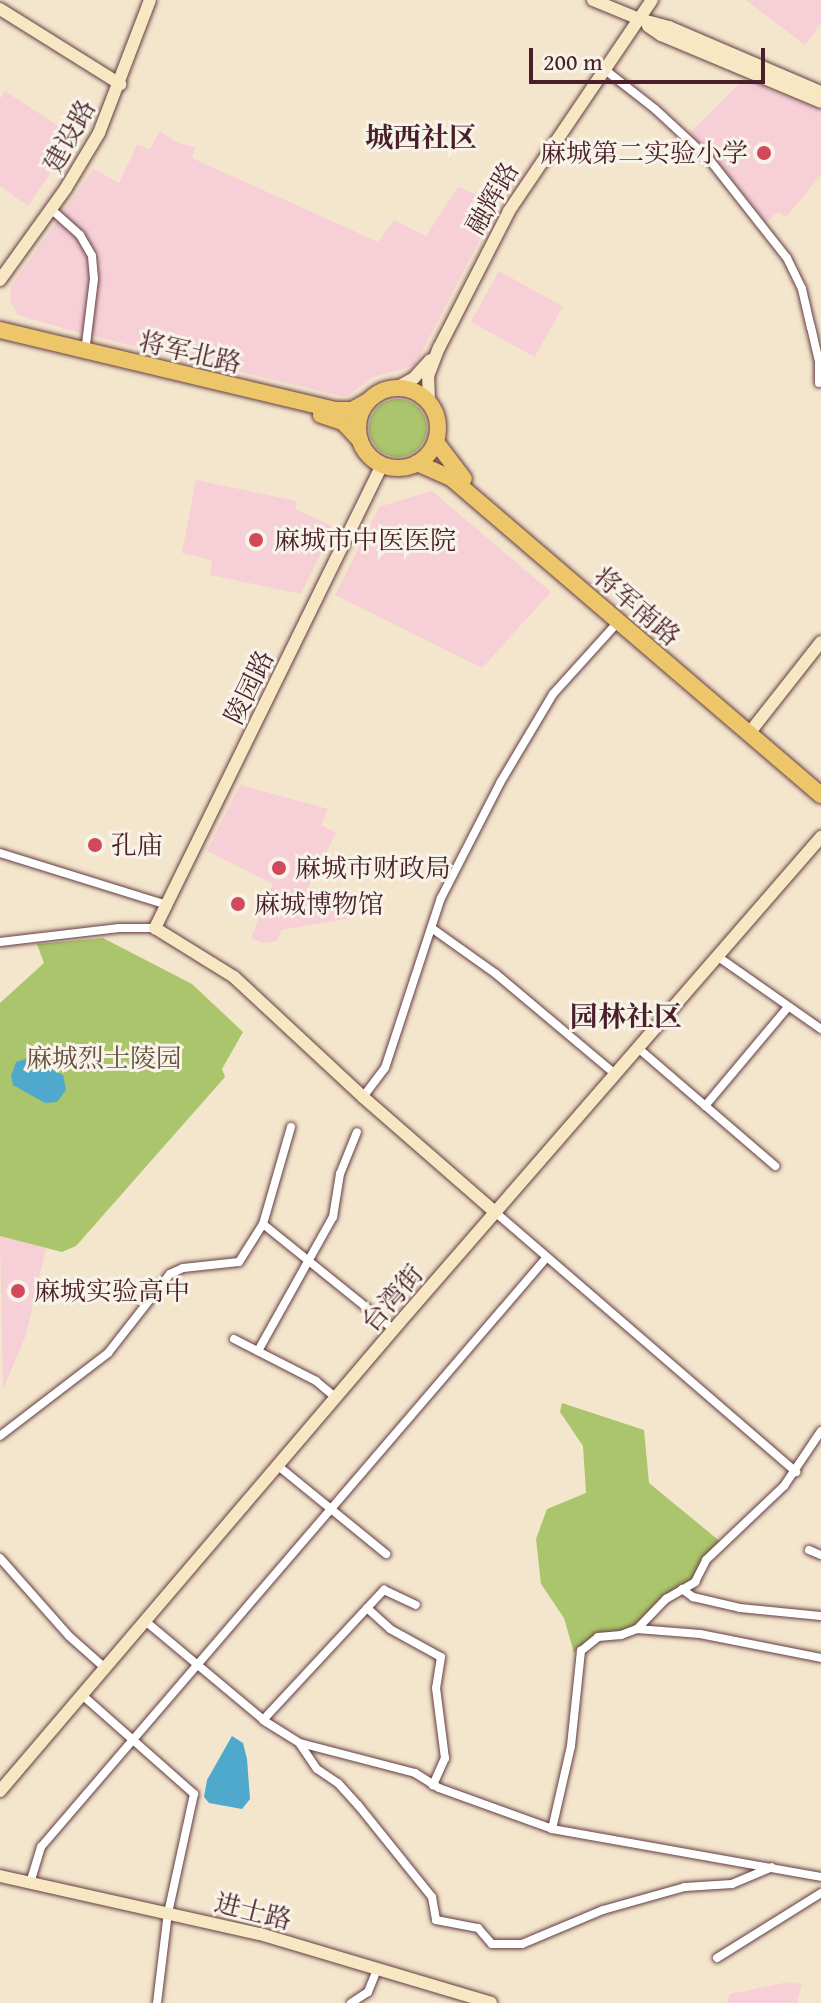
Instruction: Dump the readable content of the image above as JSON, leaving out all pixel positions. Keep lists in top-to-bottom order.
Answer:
{
  "streets": {
    "highway": ["将军北路", "将军南路"],
    "main road": [
      "建设路",
      "融辉路",
      "陵园路",
      "台湾街",
      "进士路"
    ]
  },
  "crossings": [
    ["将军北路", "将军南路"],
    ["将军北路", "陵园路"],
    ["将军南路", "陵园路"]
  ],
  "districts": ["城西社区", "园林社区"],
  "parks": ["麻城烈士陵园"],
  "places": [
    "麻城第二实验小学",
    "麻城市中医医院",
    "孔庙",
    "麻城市财政局",
    "麻城博物馆",
    "麻城实验高中"
  ],
  "scale_bar": "200 m"
}
